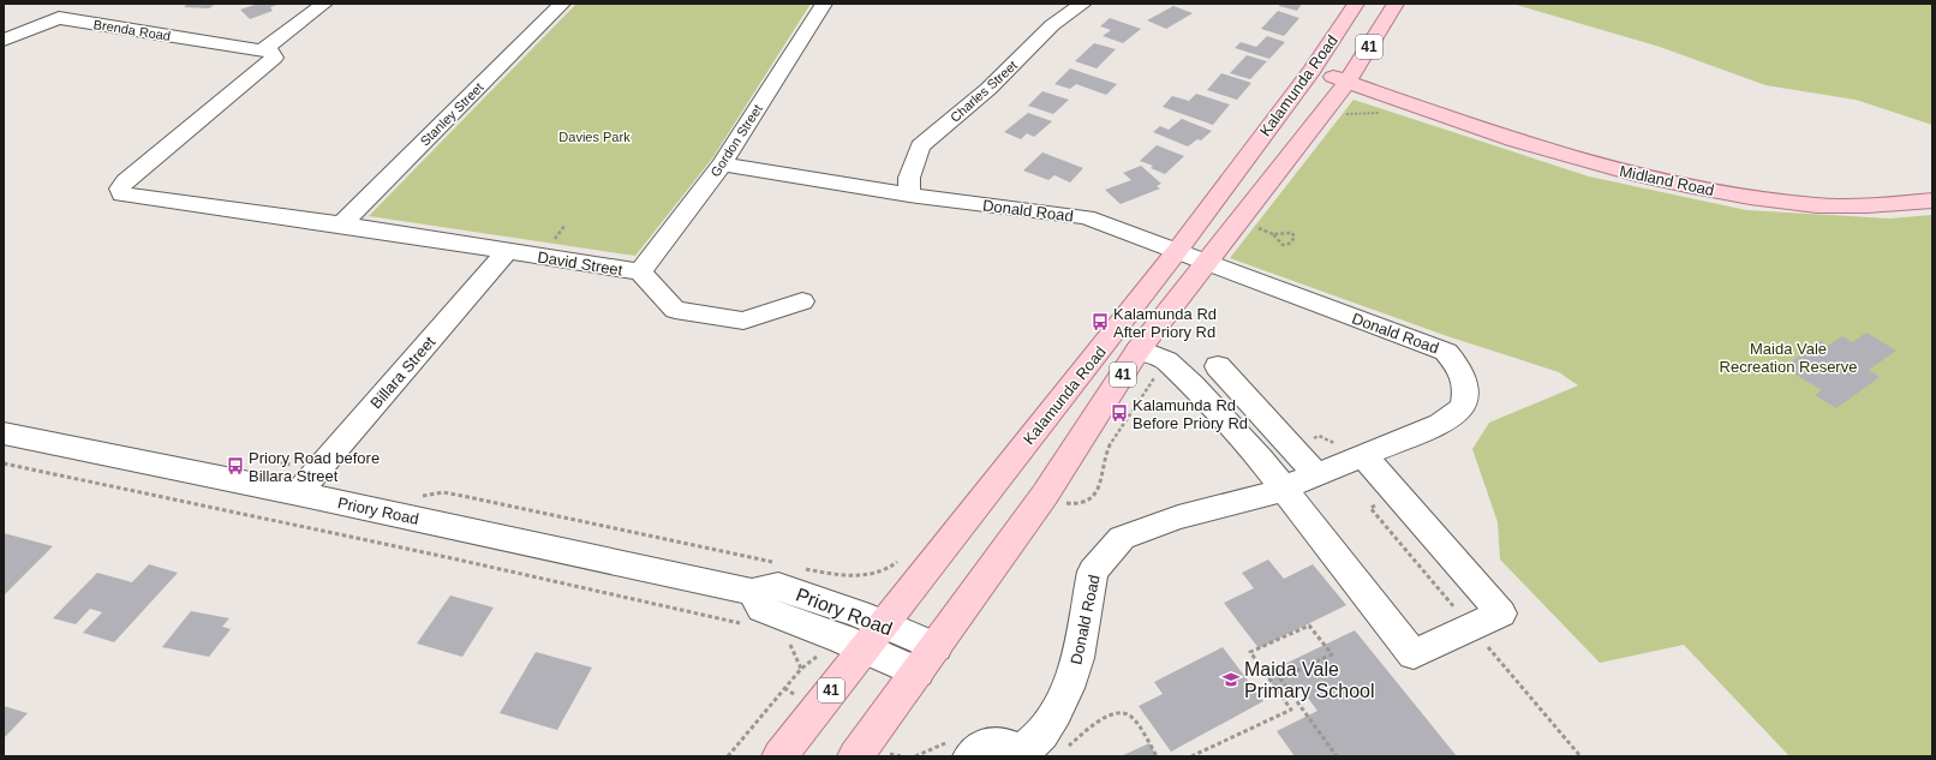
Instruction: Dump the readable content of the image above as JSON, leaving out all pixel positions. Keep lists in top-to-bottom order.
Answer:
{
  "streets": {
    "main road": ["41", "Kalamunda Road", "Midland Road"],
    "street": [
      "Brenda Road",
      "Charles Street",
      "Stanley Street",
      "Gordon Street",
      "Donald Road",
      "David Street",
      "Billara Street",
      "Priory Road"
    ]
  },
  "crossings": [
    ["Brenda Road", "David Street"],
    ["Kalamunda Road", "Midland Road"],
    ["Kalamunda Road", "Donald Road"],
    ["Kalamunda Road", "Priory Road"],
    ["Charles Street", "Donald Road"],
    ["Stanley Street", "David Street"],
    ["Gordon Street", "Donald Road"],
    ["Gordon Street", "David Street"],
    ["David Street", "Billara Street"],
    ["Billara Street", "Priory Road"]
  ],
  "parks": ["Davies Park", "Maida Vale Recreation Reserve"],
  "places": {
    "bus stop": ["Kalamunda Rd After Priory Rd", "Kalamunda Rd Before Priory Rd", "Priory Road before Billara Street"],
    "school or university": ["Maida Vale Primary School"]
  }
}
